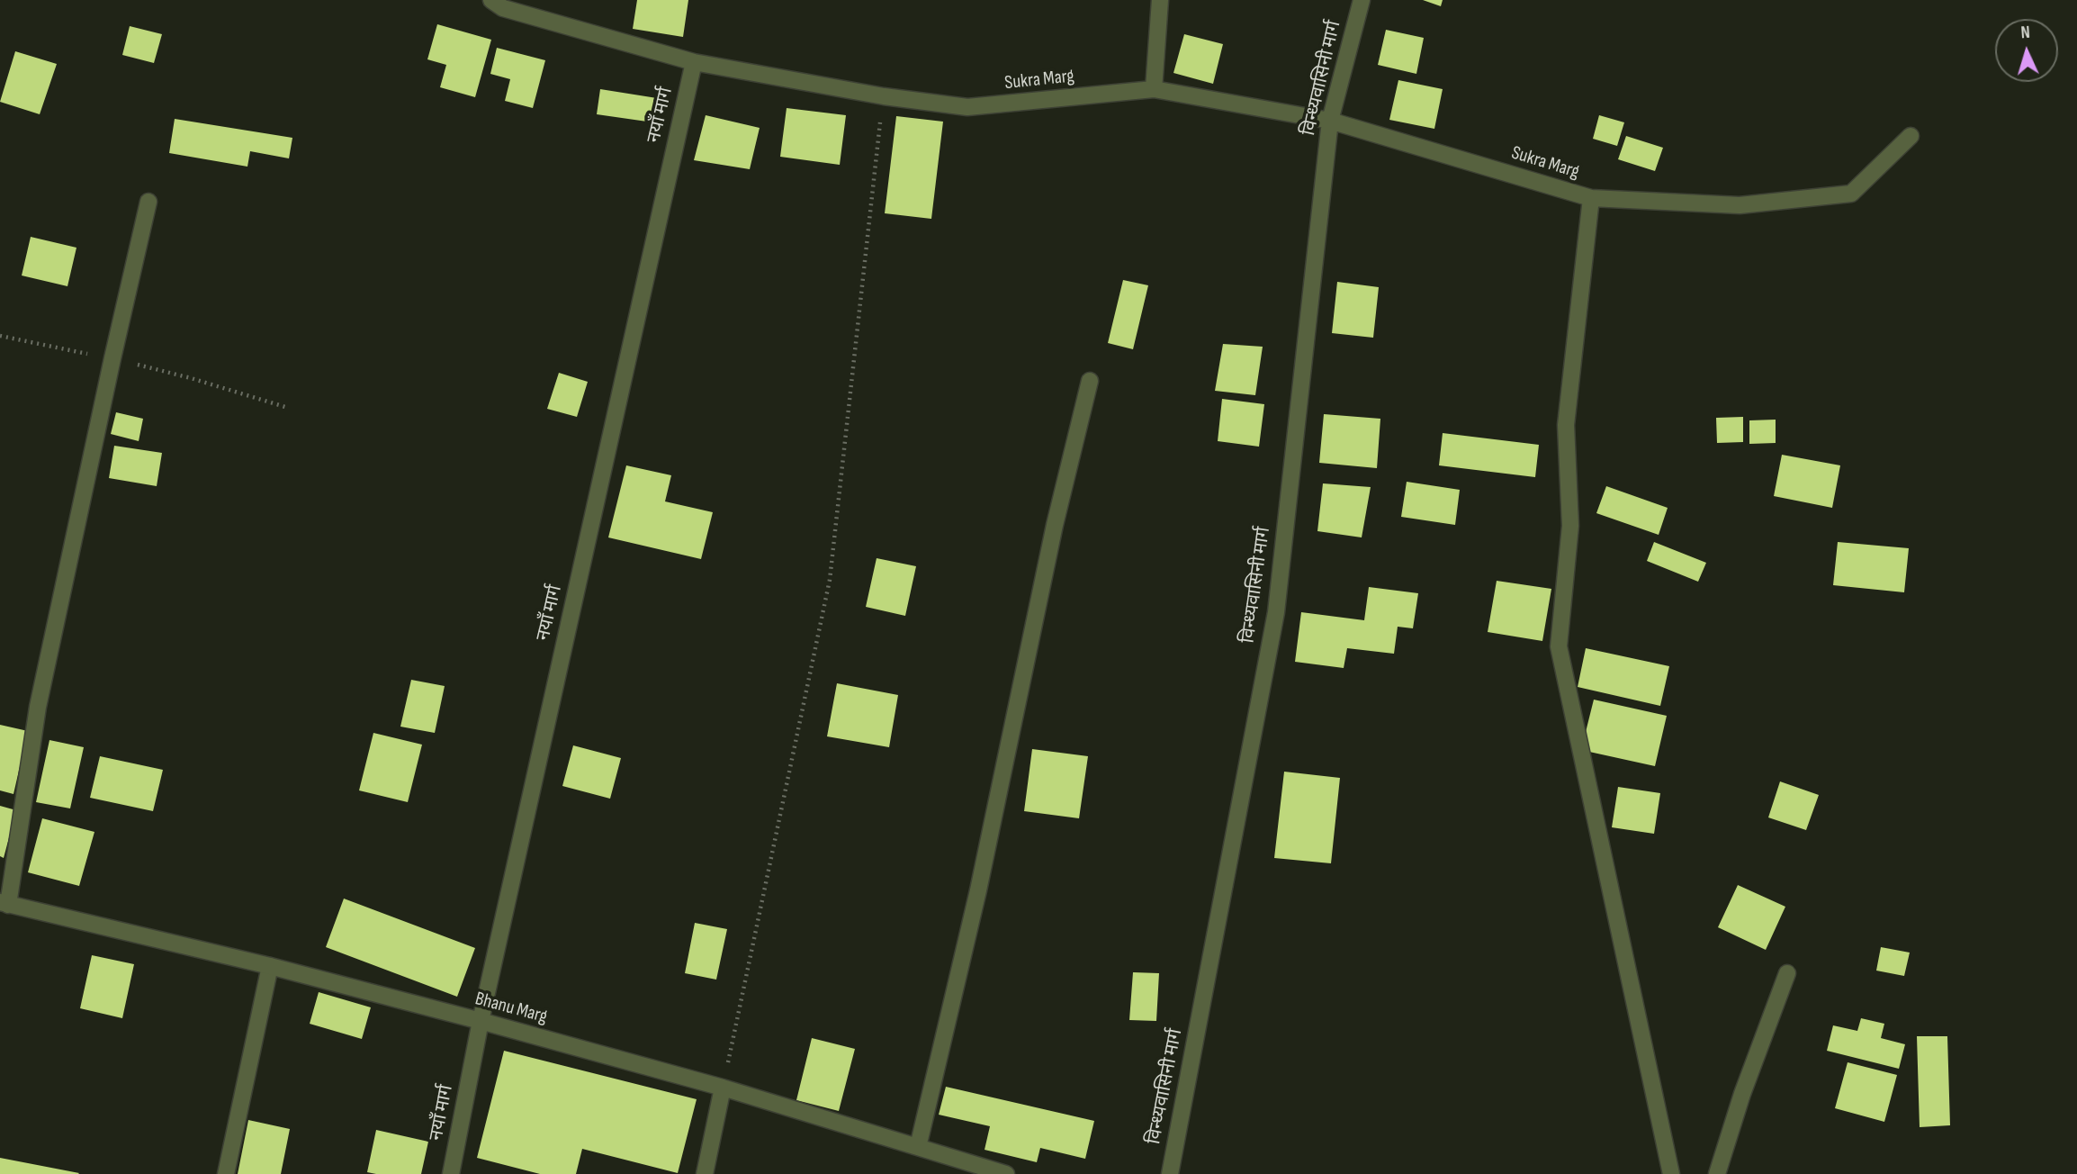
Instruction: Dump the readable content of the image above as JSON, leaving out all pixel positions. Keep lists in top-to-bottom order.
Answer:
{
  "streets": {
    "street": [
      "विन्ध्यवासिनी मार्ग",
      "Sukra Marg",
      "नयाँ मार्ग",
      "Bhanu Marg"
    ]
  },
  "crossings": [
    ["विन्ध्यवासिनी मार्ग", "Sukra Marg"],
    ["Sukra Marg", "नयाँ मार्ग"],
    ["नयाँ मार्ग", "Bhanu Marg"]
  ],
  "north": "top"
}
